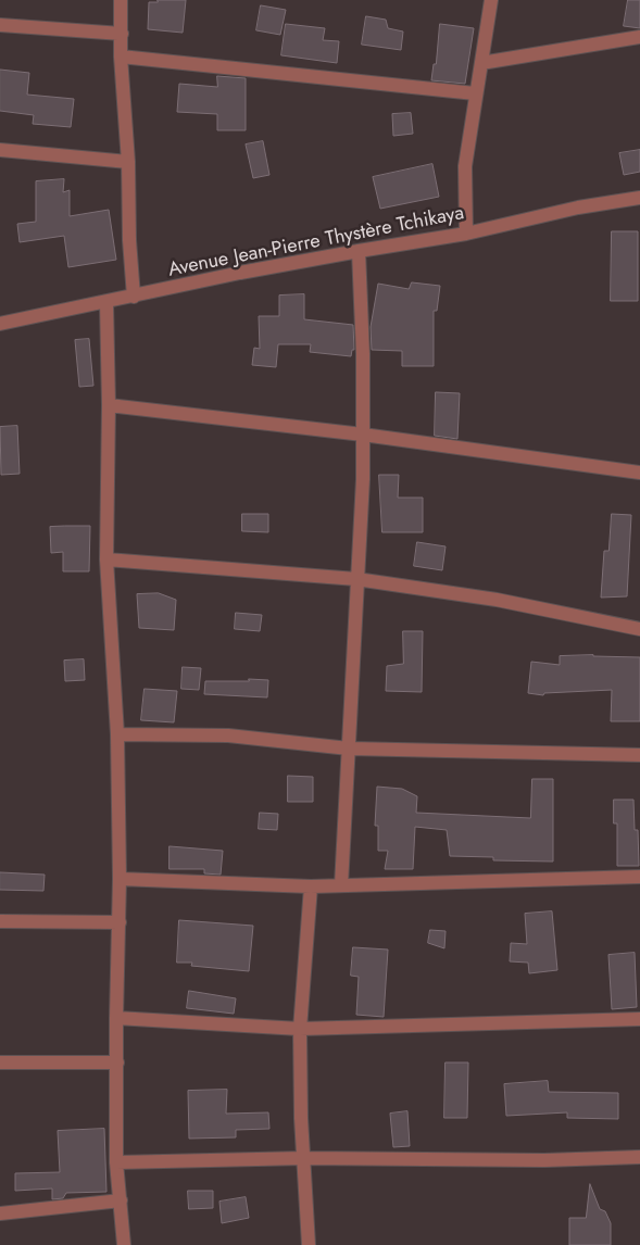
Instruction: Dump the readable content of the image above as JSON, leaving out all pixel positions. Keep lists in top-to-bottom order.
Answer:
{
  "streets": {
    "street": ["Avenue Jean-Pierre Thystère Tchikaya"]
  }
}
